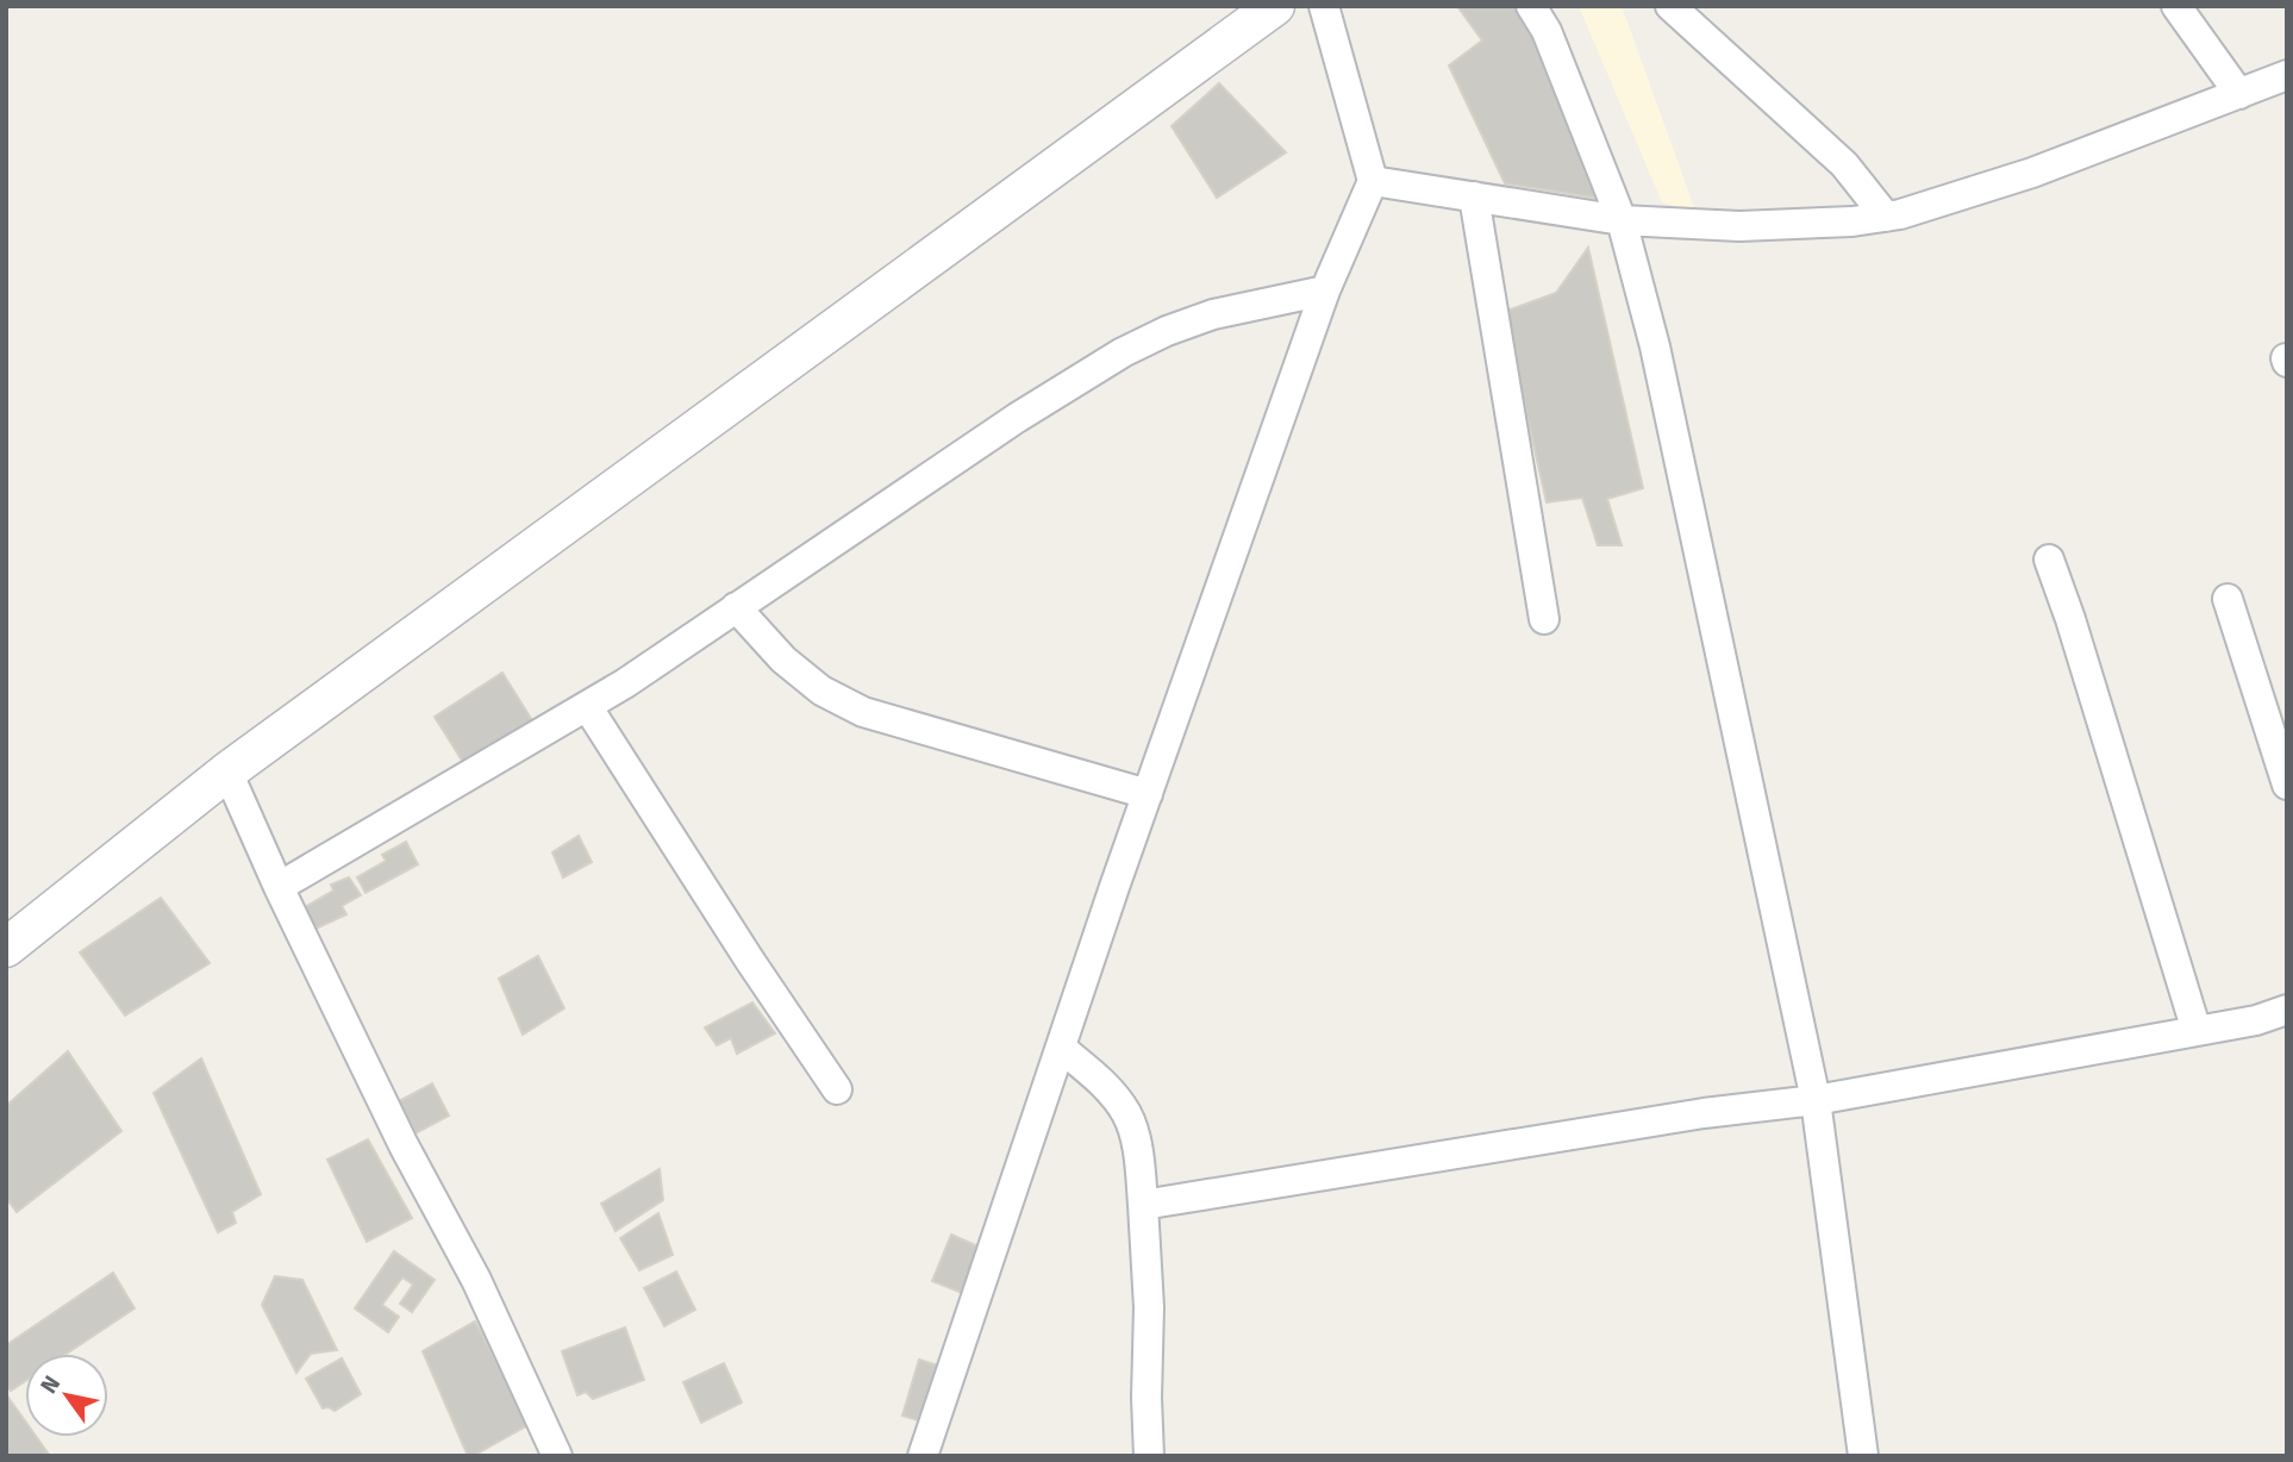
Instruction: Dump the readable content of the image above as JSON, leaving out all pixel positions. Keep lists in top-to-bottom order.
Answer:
{
  "north": "top left"
}
